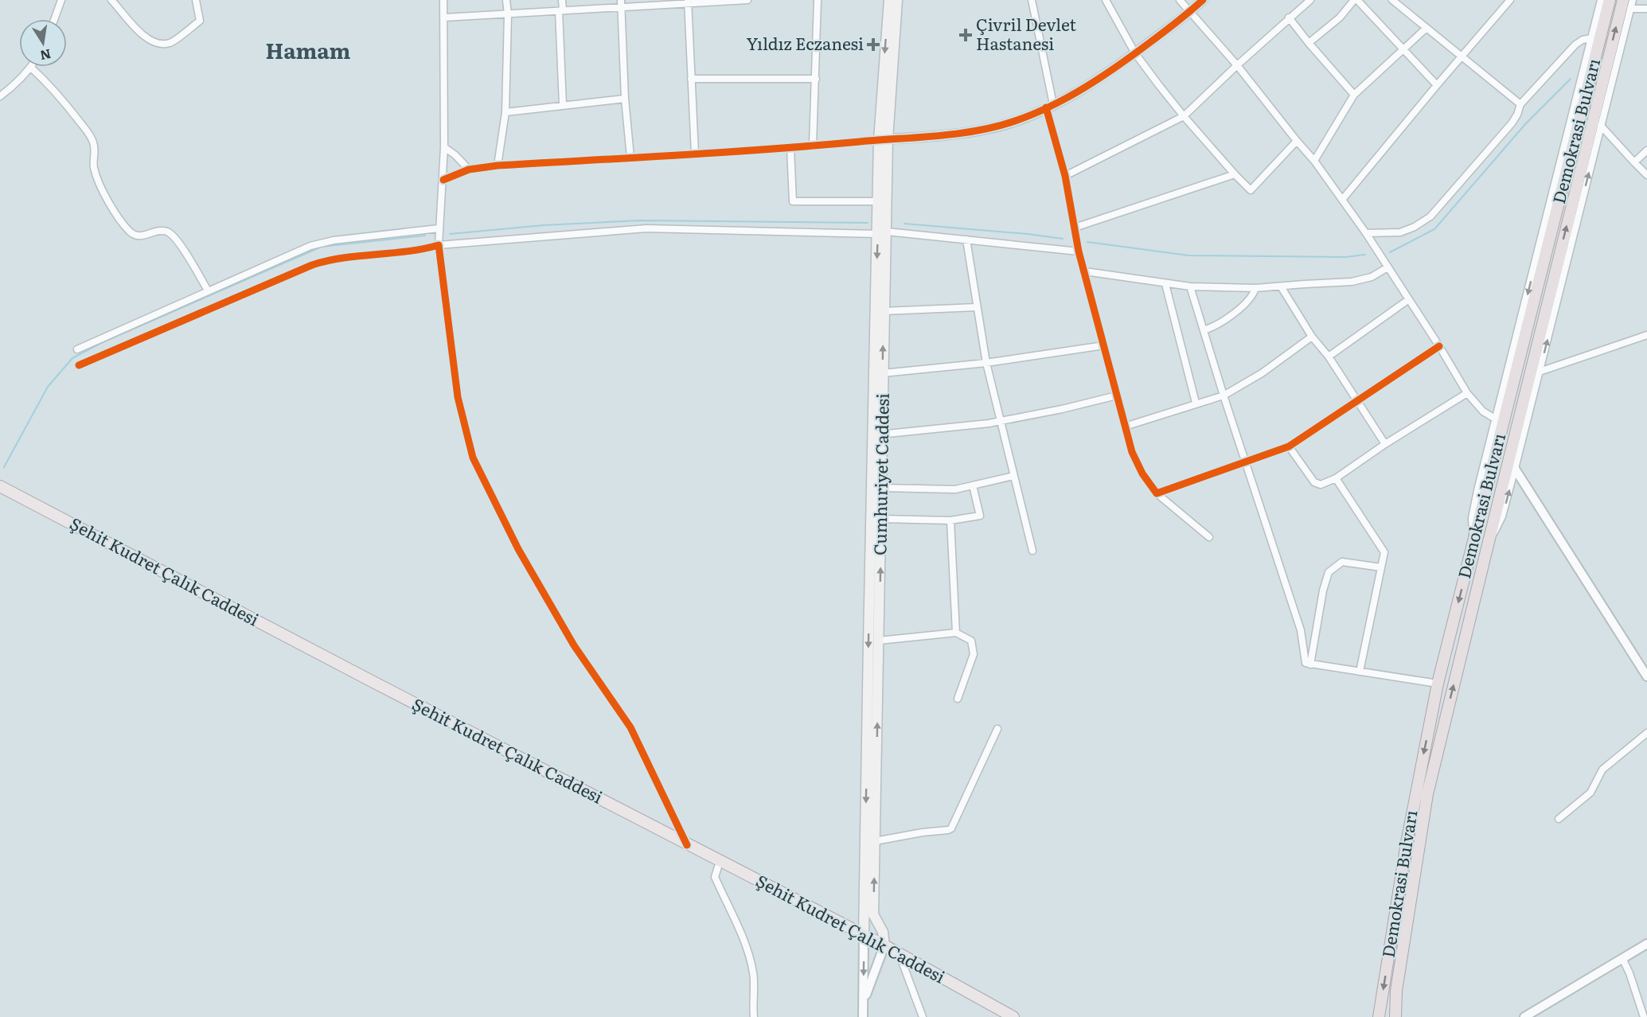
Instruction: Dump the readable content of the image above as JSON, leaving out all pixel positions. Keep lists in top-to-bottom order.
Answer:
{
  "streets": {
    "highway": ["Demokrasi Bulvarı"],
    "main road": ["Cumhuriyet Caddesi", "Şehit Kudret Çalık Caddesi"]
  },
  "crossings": [
    ["Cumhuriyet Caddesi", "Şehit Kudret Çalık Caddesi"]
  ],
  "districts": ["Hamam"],
  "places": {
    "health": ["Çivril Devlet Hastanesi", "Yıldız Eczanesi"]
  },
  "north": "bottom"
}
